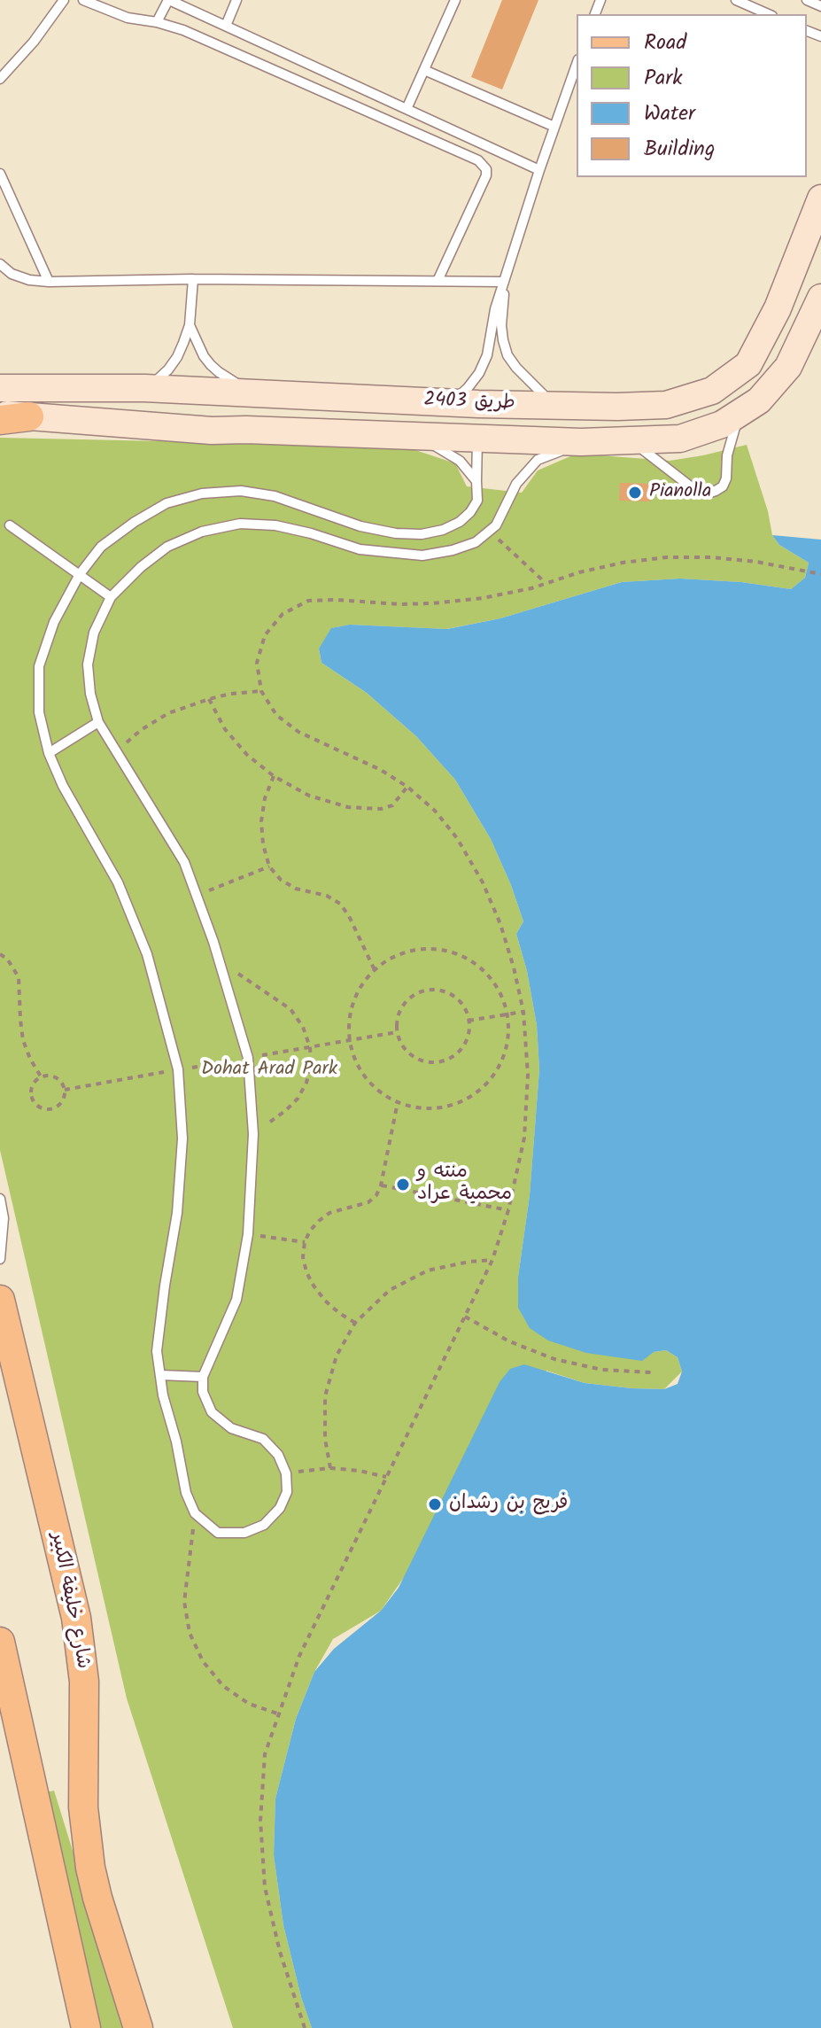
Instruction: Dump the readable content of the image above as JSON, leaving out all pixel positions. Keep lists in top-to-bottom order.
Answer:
{
  "streets": {
    "main road": ["طريق 2403", "شارع خليفة الكبير"]
  },
  "parks": ["Dohat Arad Park"],
  "places": ["Pianolla", "منته و محمية عراد", "فريج بن رشدان"],
  "legend": [
    "Road",
    "Park",
    "Water",
    "Building"
  ]
}
